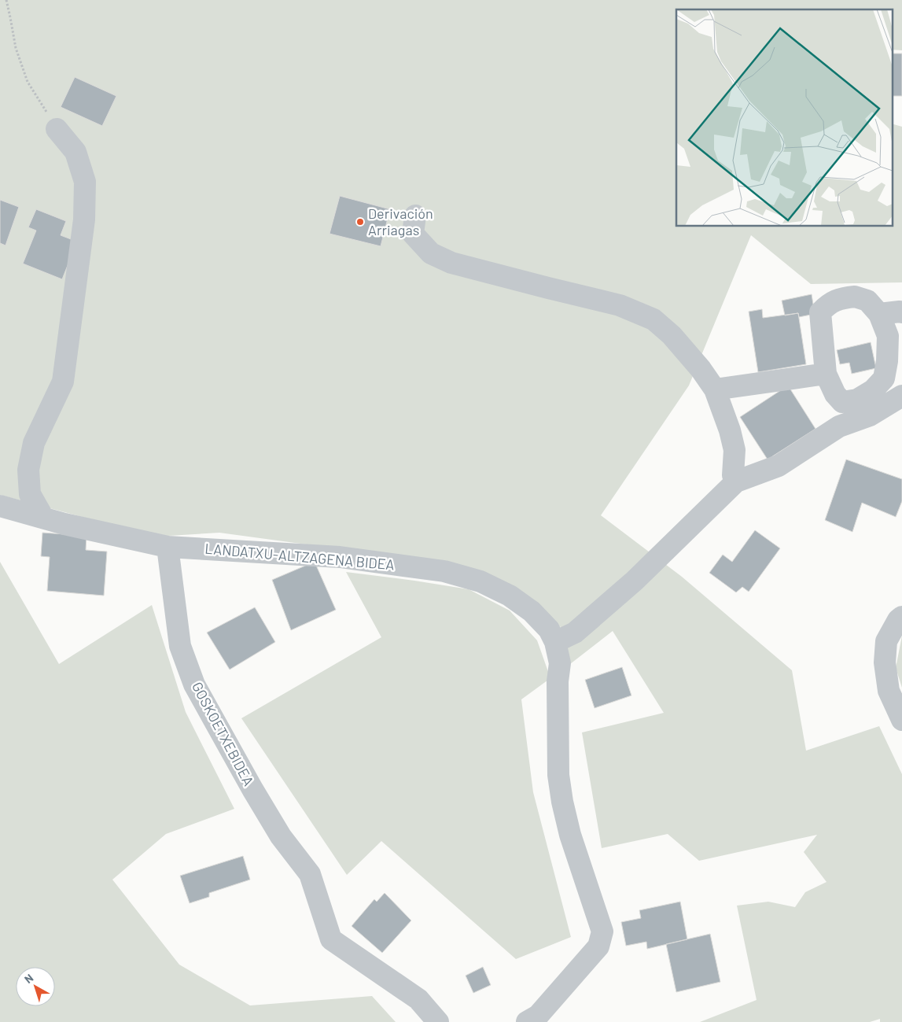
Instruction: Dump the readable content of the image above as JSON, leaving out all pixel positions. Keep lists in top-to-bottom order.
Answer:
{
  "streets": {
    "street": ["LANDATXU-ALTZAGENA BIDEA", "GOSKOETXEBIDEA"]
  },
  "crossings": [
    ["LANDATXU-ALTZAGENA BIDEA", "GOSKOETXEBIDEA"]
  ],
  "places": ["Derivación Arriagas"],
  "north": "top left"
}
